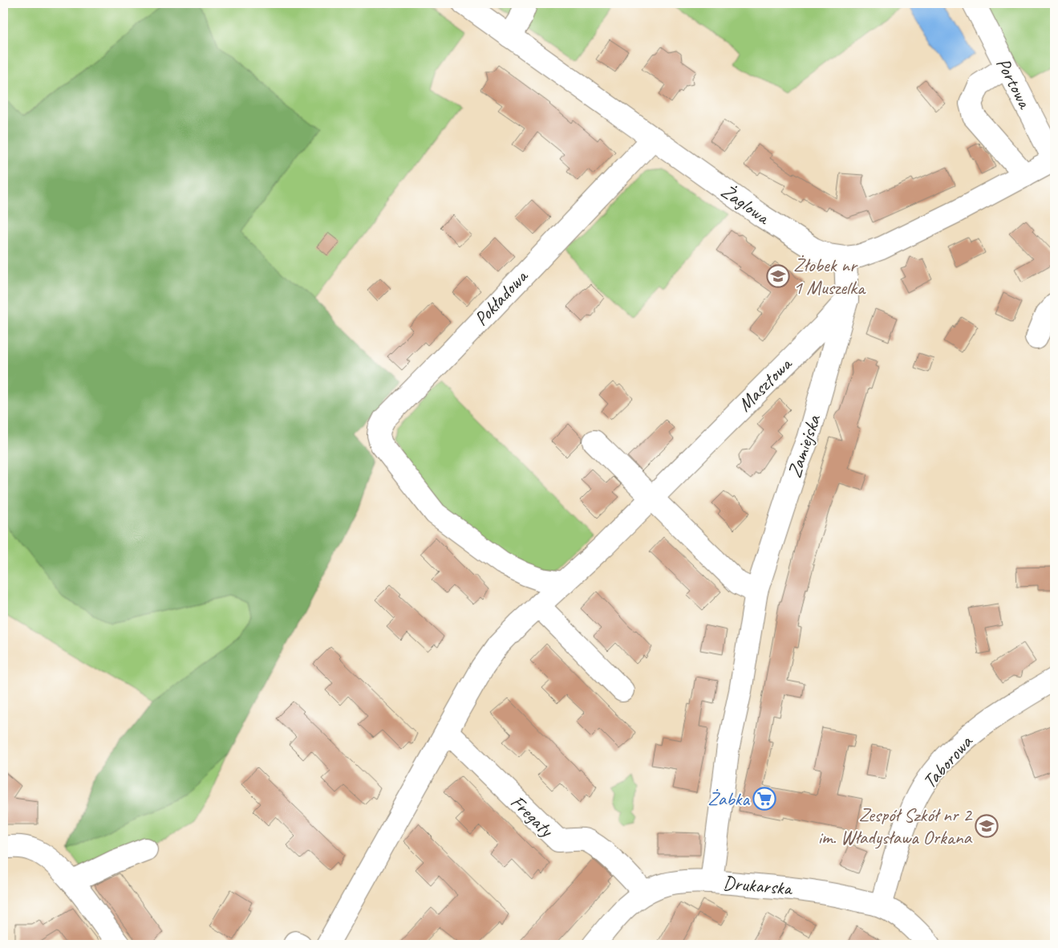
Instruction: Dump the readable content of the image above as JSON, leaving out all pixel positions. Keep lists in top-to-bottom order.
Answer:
{
  "streets": {
    "street": [
      "Portowa",
      "Żaglowa",
      "Pokładowa",
      "Masztowa",
      "Zamiejska",
      "Taborowa",
      "Fregaty",
      "Drukarska"
    ]
  },
  "crossings": [
    ["Portowa", "Żaglowa"],
    ["Żaglowa", "Pokładowa"],
    ["Pokładowa", "Masztowa"],
    ["Masztowa", "Zamiejska"],
    ["Zamiejska", "Drukarska"],
    ["Taborowa", "Drukarska"],
    ["Fregaty", "Drukarska"]
  ],
  "places": {
    "school or university": ["Żłobek nr 1 Muszelka", "Zespół Szkół nr 2 im. Władysława Orkana"],
    "supermarket": ["Żabka"]
  }
}
